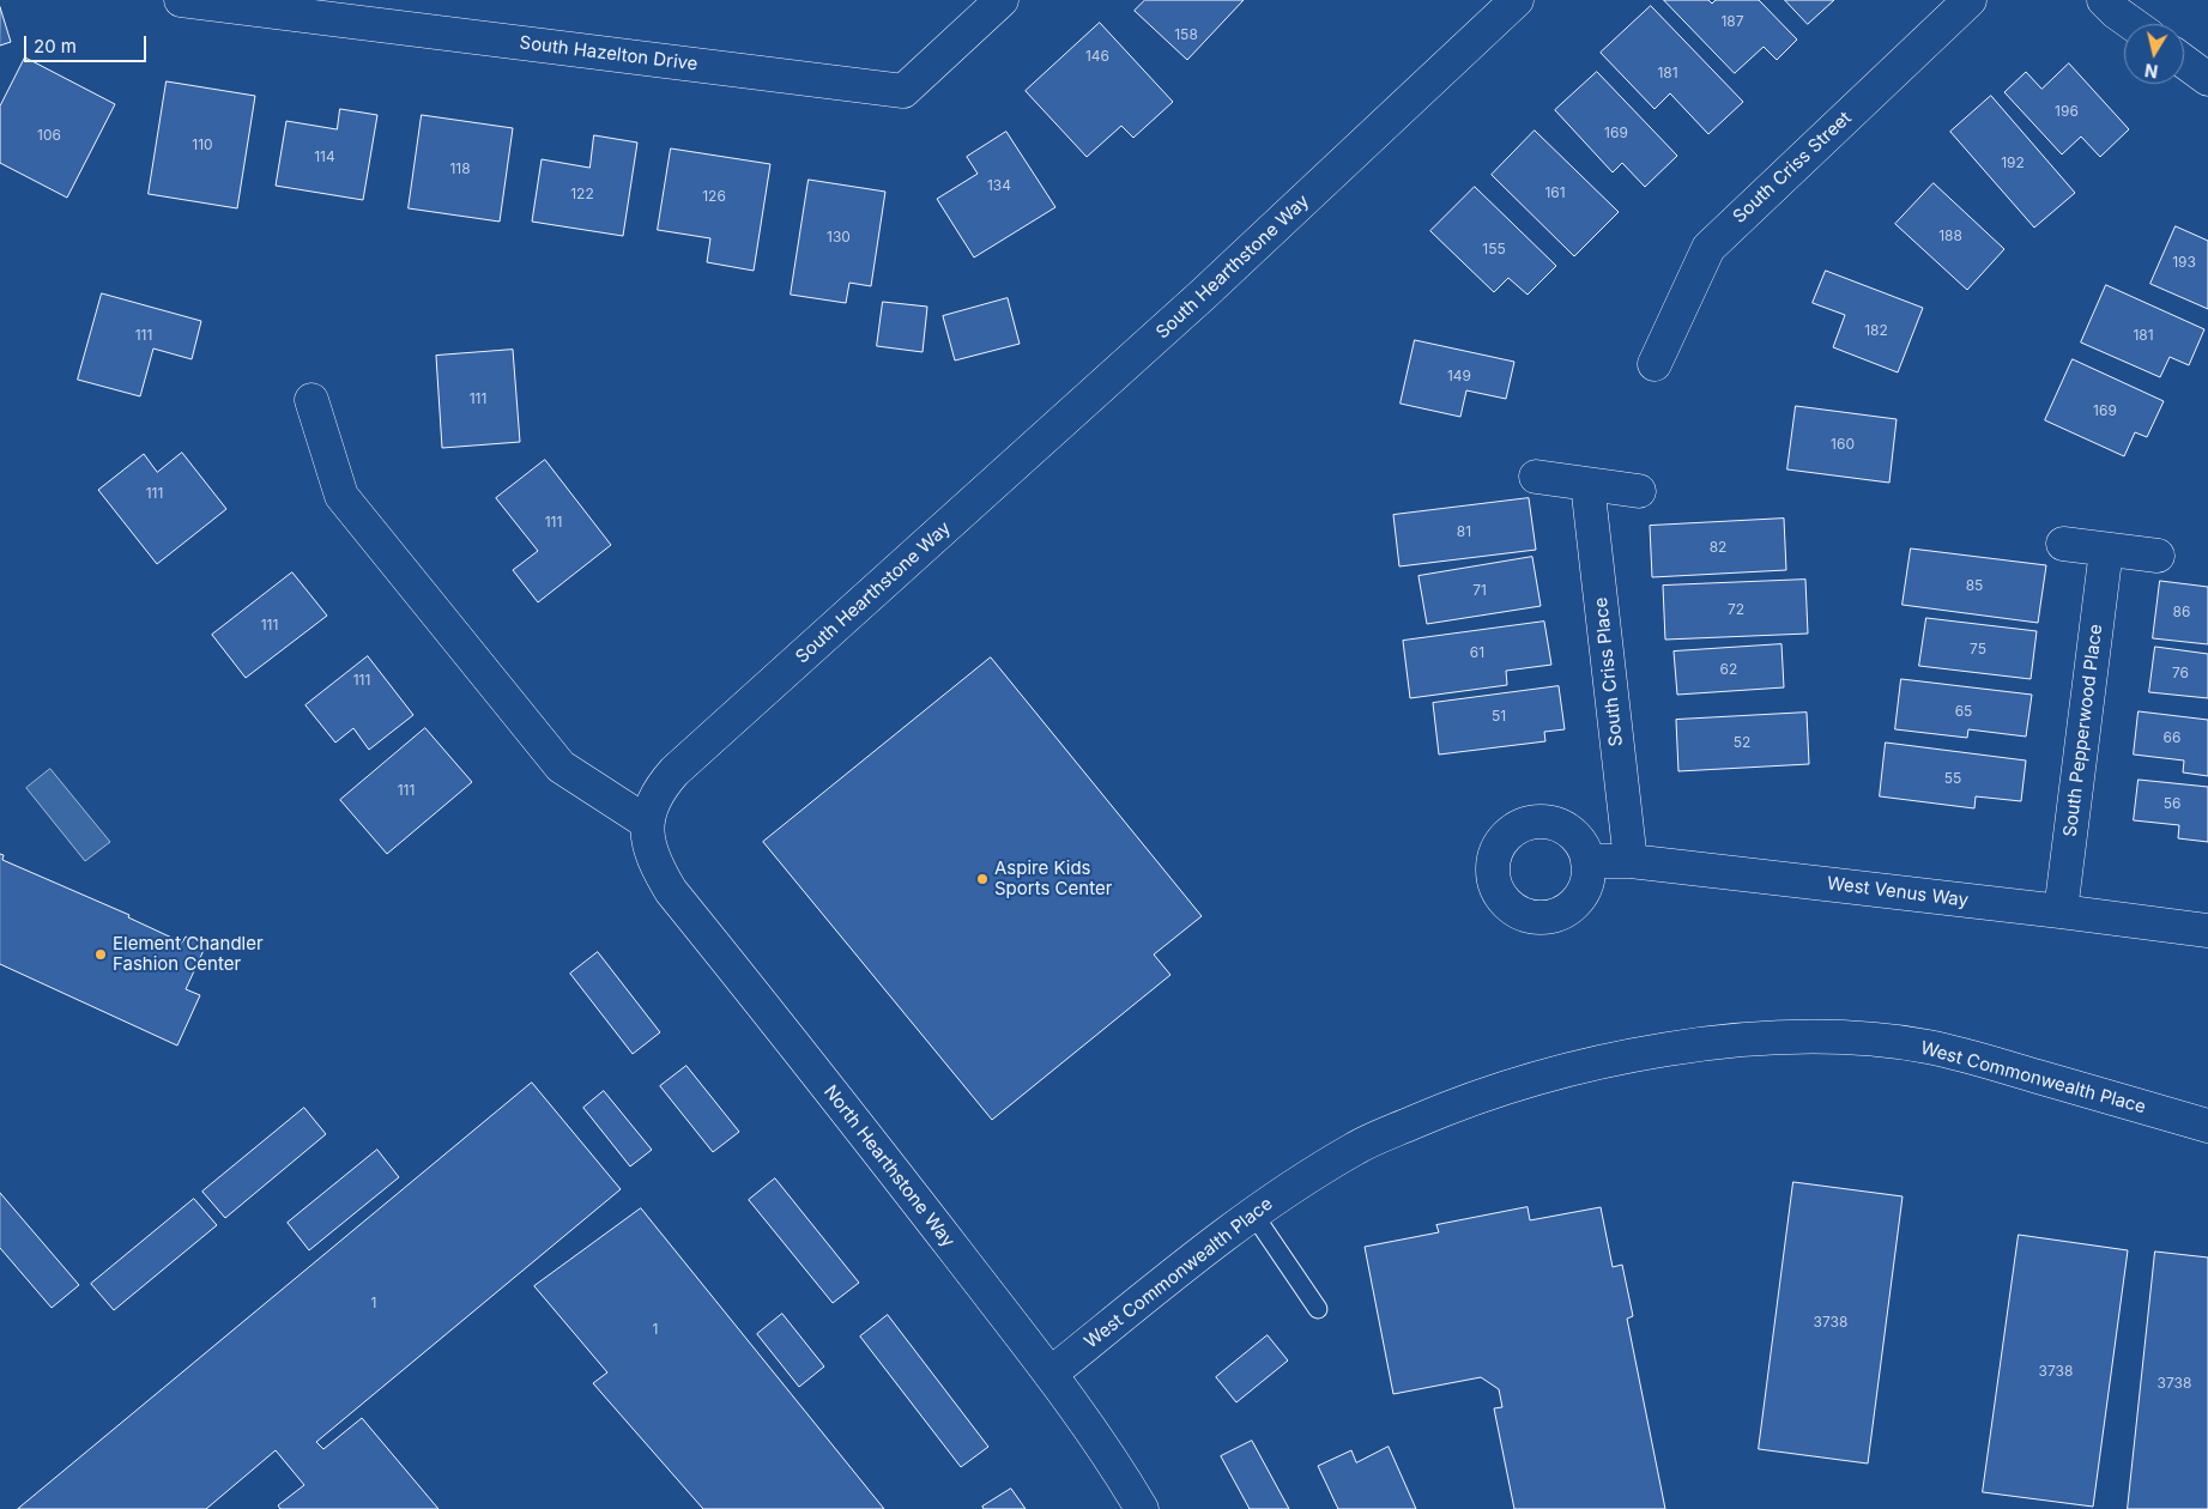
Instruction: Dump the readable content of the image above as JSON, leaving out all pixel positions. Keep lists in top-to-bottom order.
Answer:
{
  "streets": {
    "street": [
      "South Hazelton Drive",
      "South Criss Street",
      "South Hearthstone Way",
      "South Criss Place",
      "South Pepperwood Place",
      "West Venus Way",
      "West Commonwealth Place",
      "North Hearthstone Way"
    ]
  },
  "crossings": [
    ["South Hearthstone Way", "North Hearthstone Way"],
    ["South Criss Place", "West Venus Way"],
    ["South Pepperwood Place", "West Venus Way"],
    ["West Commonwealth Place", "North Hearthstone Way"]
  ],
  "places": ["Aspire Kids Sports Center", "Element Chandler Fashion Center"],
  "house_numbers": [
    "187",
    "158",
    "146",
    "181",
    "196",
    "169",
    "106",
    "110",
    "114",
    "192",
    "118",
    "134",
    "161",
    "122",
    "126",
    "188",
    "130",
    "155",
    "193",
    "182",
    "111",
    "181",
    "149",
    "111",
    "169",
    "160",
    "111",
    "111",
    "81",
    "82",
    "85",
    "71",
    "72",
    "86",
    "111",
    "75",
    "61",
    "62",
    "76",
    "111",
    "65",
    "51",
    "66",
    "52",
    "55",
    "111",
    "56",
    "1",
    "3738",
    "1",
    "3738",
    "3738"
  ],
  "scale_bar": "20 m",
  "north": "bottom"
}
